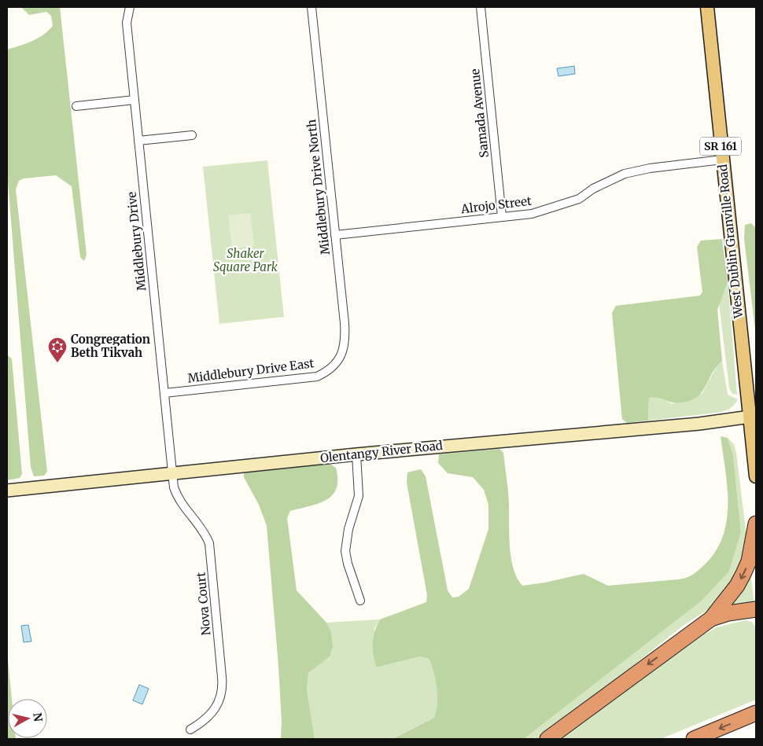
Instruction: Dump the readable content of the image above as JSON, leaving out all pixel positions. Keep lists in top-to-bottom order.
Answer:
{
  "streets": {
    "main road": ["SR 161", "West Dublin Granville Road", "Olentangy River Road"],
    "street": [
      "Samada Avenue",
      "Middlebury Drive North",
      "Alrojo Street",
      "Middlebury Drive",
      "Middlebury Drive East",
      "Nova Court"
    ]
  },
  "crossings": [
    ["Samada Avenue", "Alrojo Street"],
    ["Middlebury Drive North", "Alrojo Street"],
    ["Middlebury Drive North", "Middlebury Drive East"],
    ["Alrojo Street", "West Dublin Granville Road"],
    ["Middlebury Drive", "Middlebury Drive East"],
    ["Middlebury Drive", "Olentangy River Road"],
    ["Middlebury Drive", "Nova Court"],
    ["West Dublin Granville Road", "Olentangy River Road"],
    ["Olentangy River Road", "Nova Court"]
  ],
  "parks": ["Shaker Square Park"],
  "places": {
    "synagogue": ["Congregation Beth Tikvah"]
  },
  "north": "right"
}
